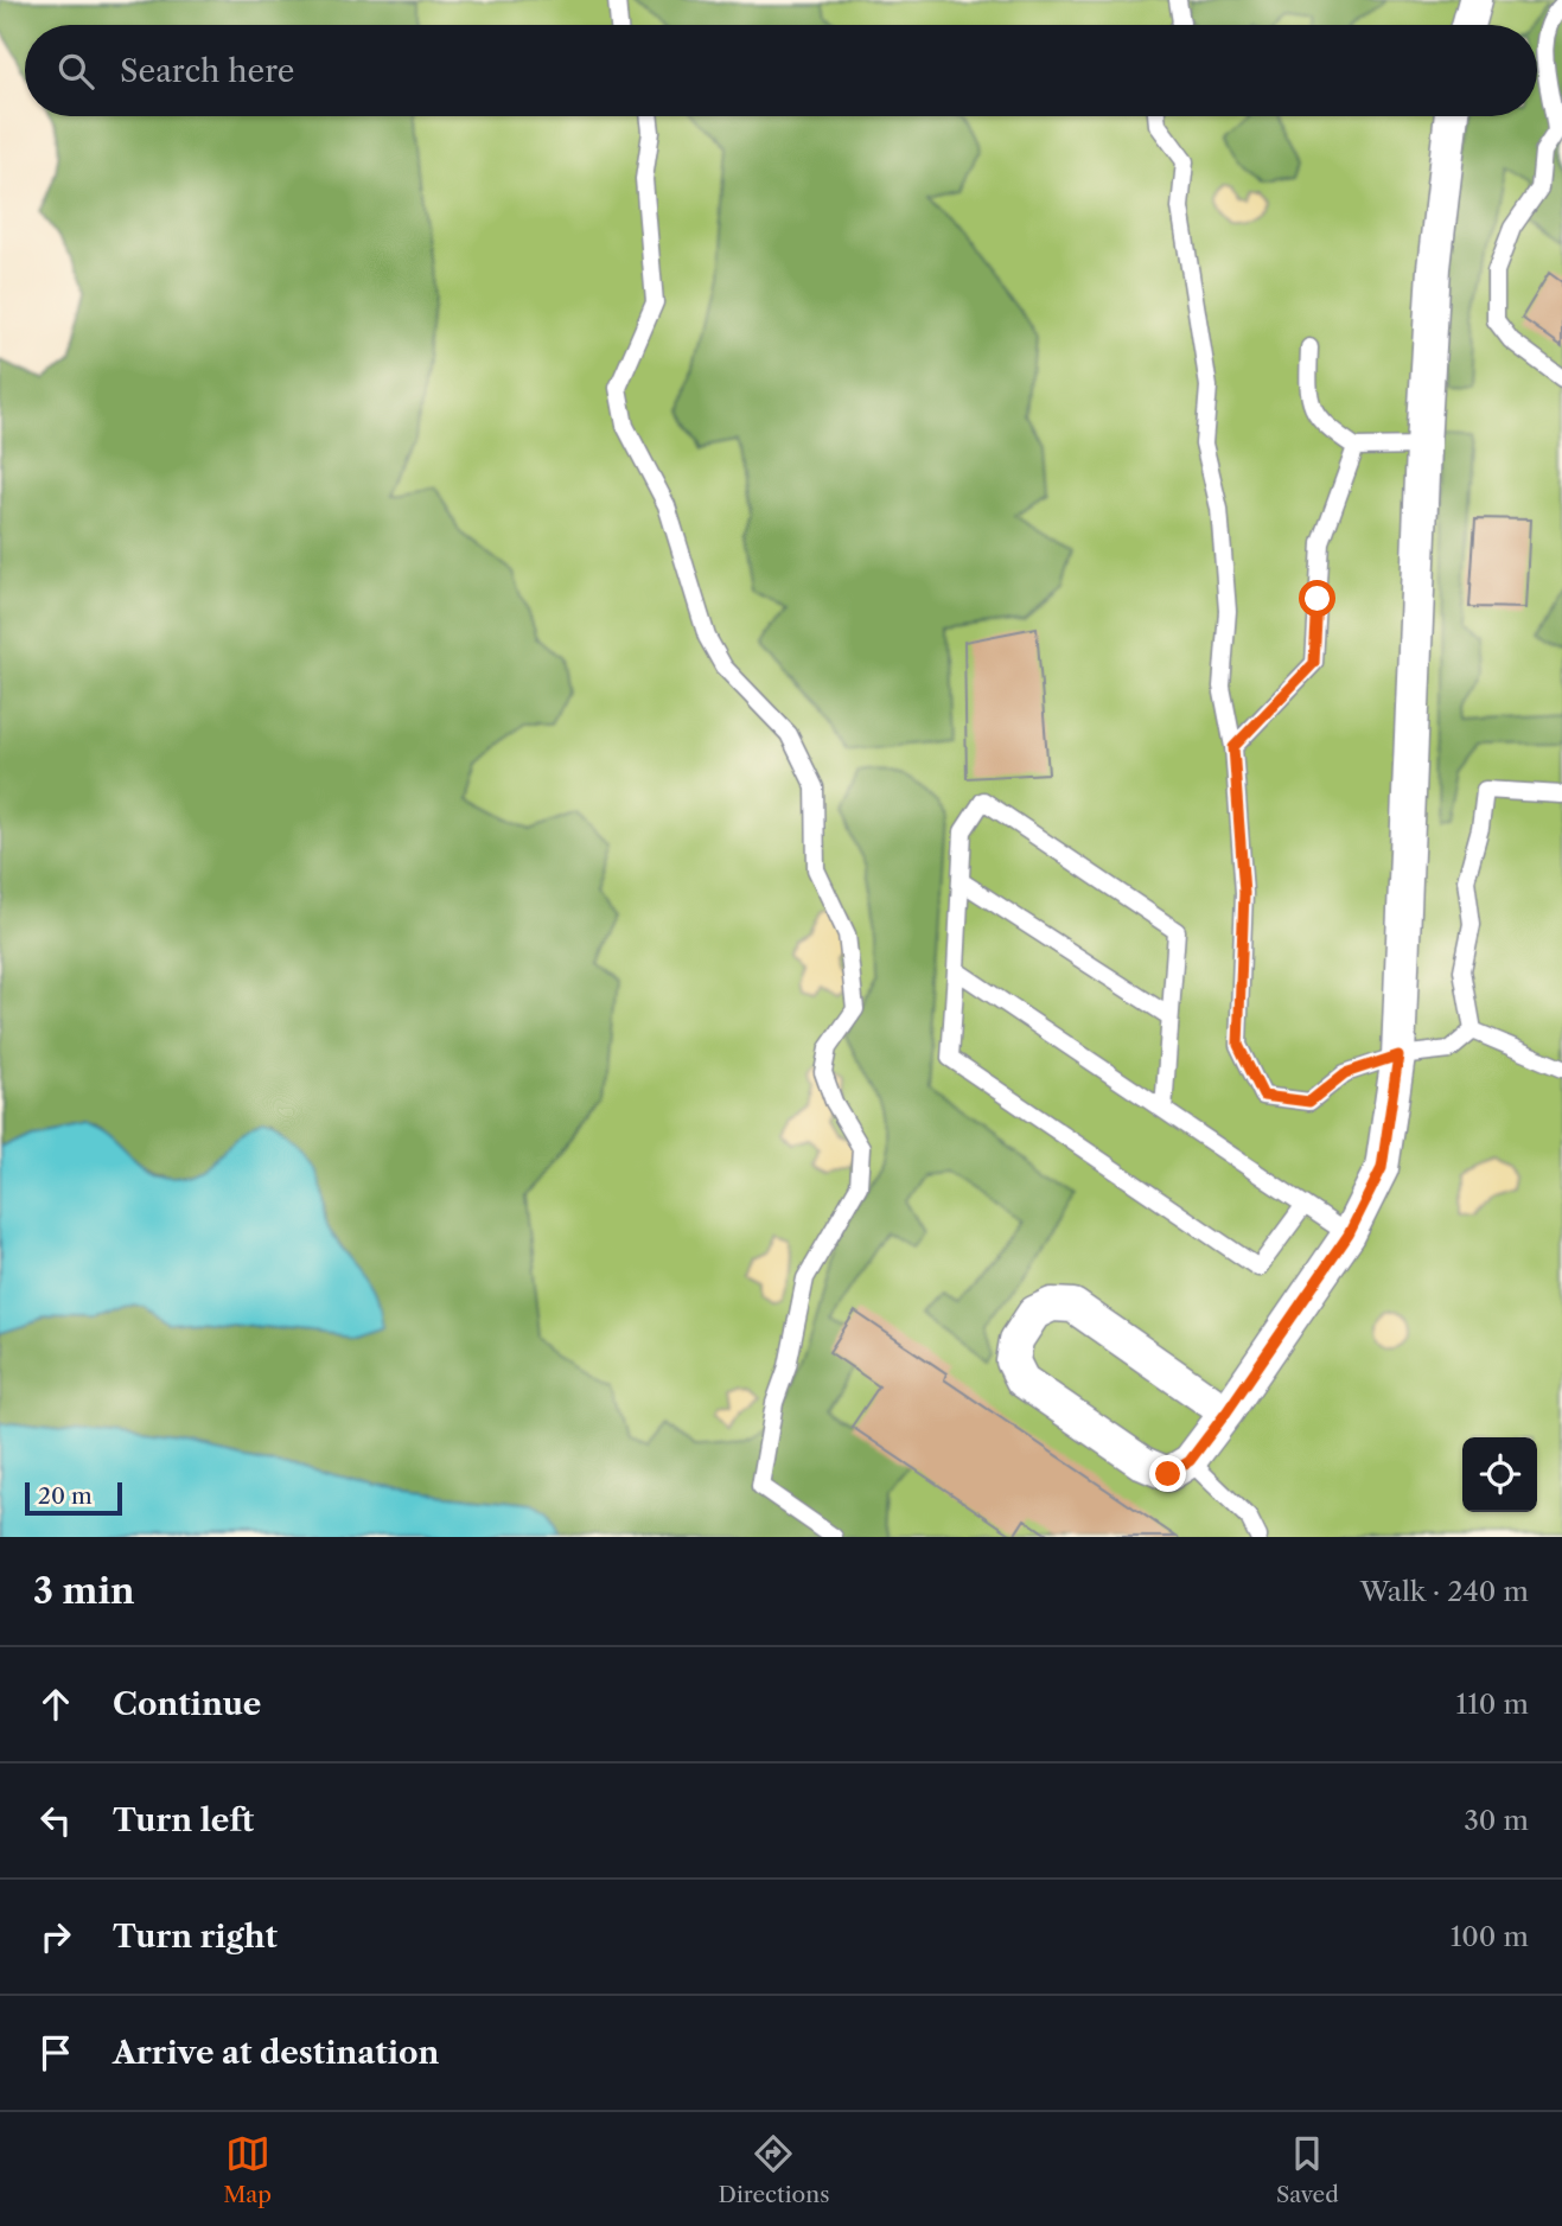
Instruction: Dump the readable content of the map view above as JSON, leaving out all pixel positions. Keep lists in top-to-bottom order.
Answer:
{
  "scale_bar": "20 m",
  "page": {
    "search": "Search here",
    "scale": "20 m",
    "heading": ["3 min", "Walk · 240 m"],
    "list": [
      ["Continue", "110 m"],
      ["Turn left", "30 m"],
      ["Turn right", "100 m"],
      "Arrive at destination"
    ],
    "nav": ["Map", "Directions", "Saved"]
  }
}
